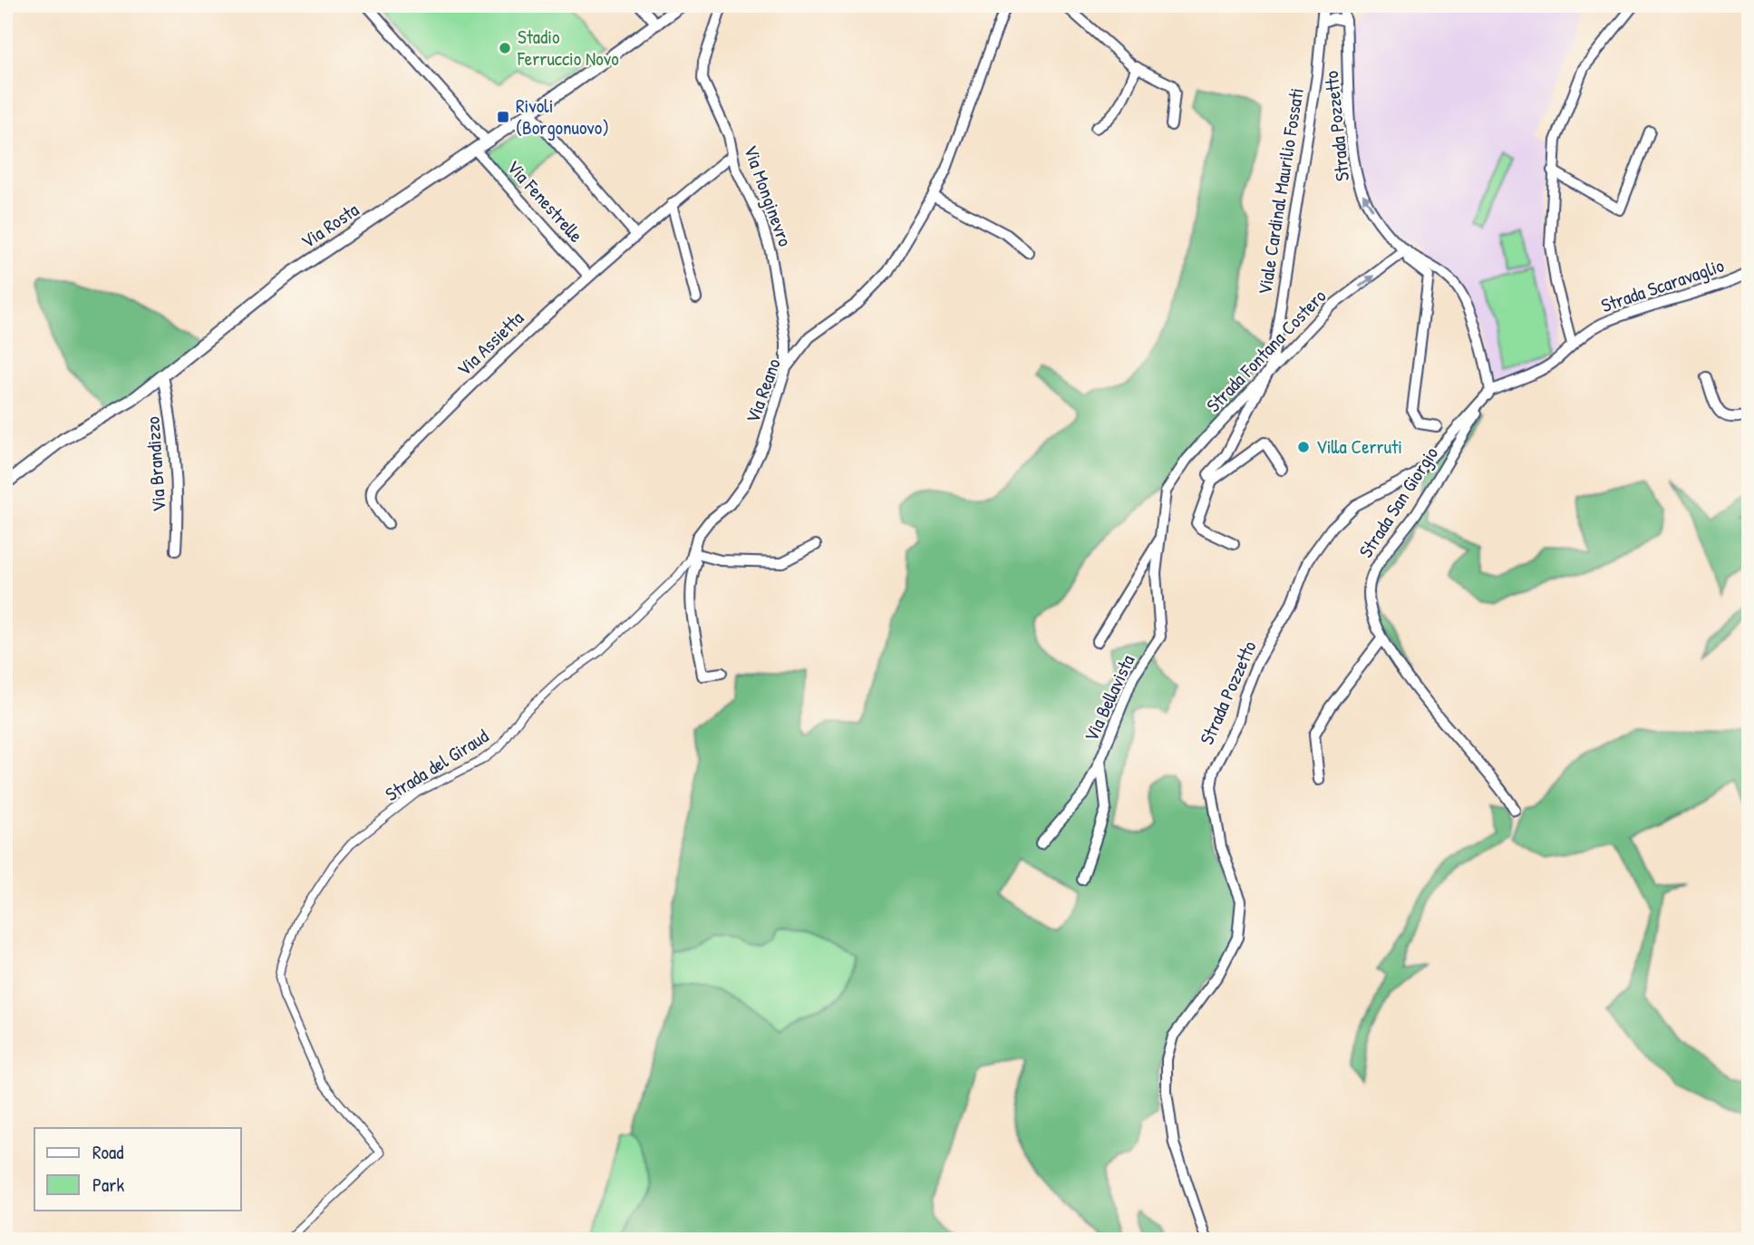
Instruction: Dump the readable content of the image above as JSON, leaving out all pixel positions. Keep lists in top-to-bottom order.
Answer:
{
  "streets": {
    "street": [
      "Strada Pozzetto",
      "Viale Cardinal Maurilio Fossati",
      "Via Monginevro",
      "Via Fenestrelle",
      "Via Rosta",
      "Strada Scaravaglio",
      "Via Assietta",
      "Strada Fontana Costero",
      "Via Reano",
      "Via Brandizzo",
      "Strada San Giorgio",
      "Via Bellavista",
      "Strada del Giraud"
    ]
  },
  "crossings": [
    ["Strada Pozzetto", "Strada Scaravaglio"],
    ["Strada Pozzetto", "Strada Fontana Costero"],
    ["Strada Pozzetto", "Strada San Giorgio"],
    ["Viale Cardinal Maurilio Fossati", "Strada Fontana Costero"],
    ["Via Monginevro", "Via Assietta"],
    ["Via Monginevro", "Via Reano"],
    ["Via Fenestrelle", "Via Rosta"],
    ["Via Fenestrelle", "Via Assietta"],
    ["Via Rosta", "Via Brandizzo"],
    ["Strada Scaravaglio", "Strada San Giorgio"],
    ["Strada Fontana Costero", "Via Bellavista"],
    ["Via Reano", "Strada del Giraud"]
  ],
  "one_way": ["Strada Fontana Costero"],
  "places": {
    "other": ["Stadio Ferruccio Novo", "Villa Cerruti"],
    "transit": ["Rivoli (Borgonuovo)"]
  },
  "legend": ["Road", "Park"]
}
